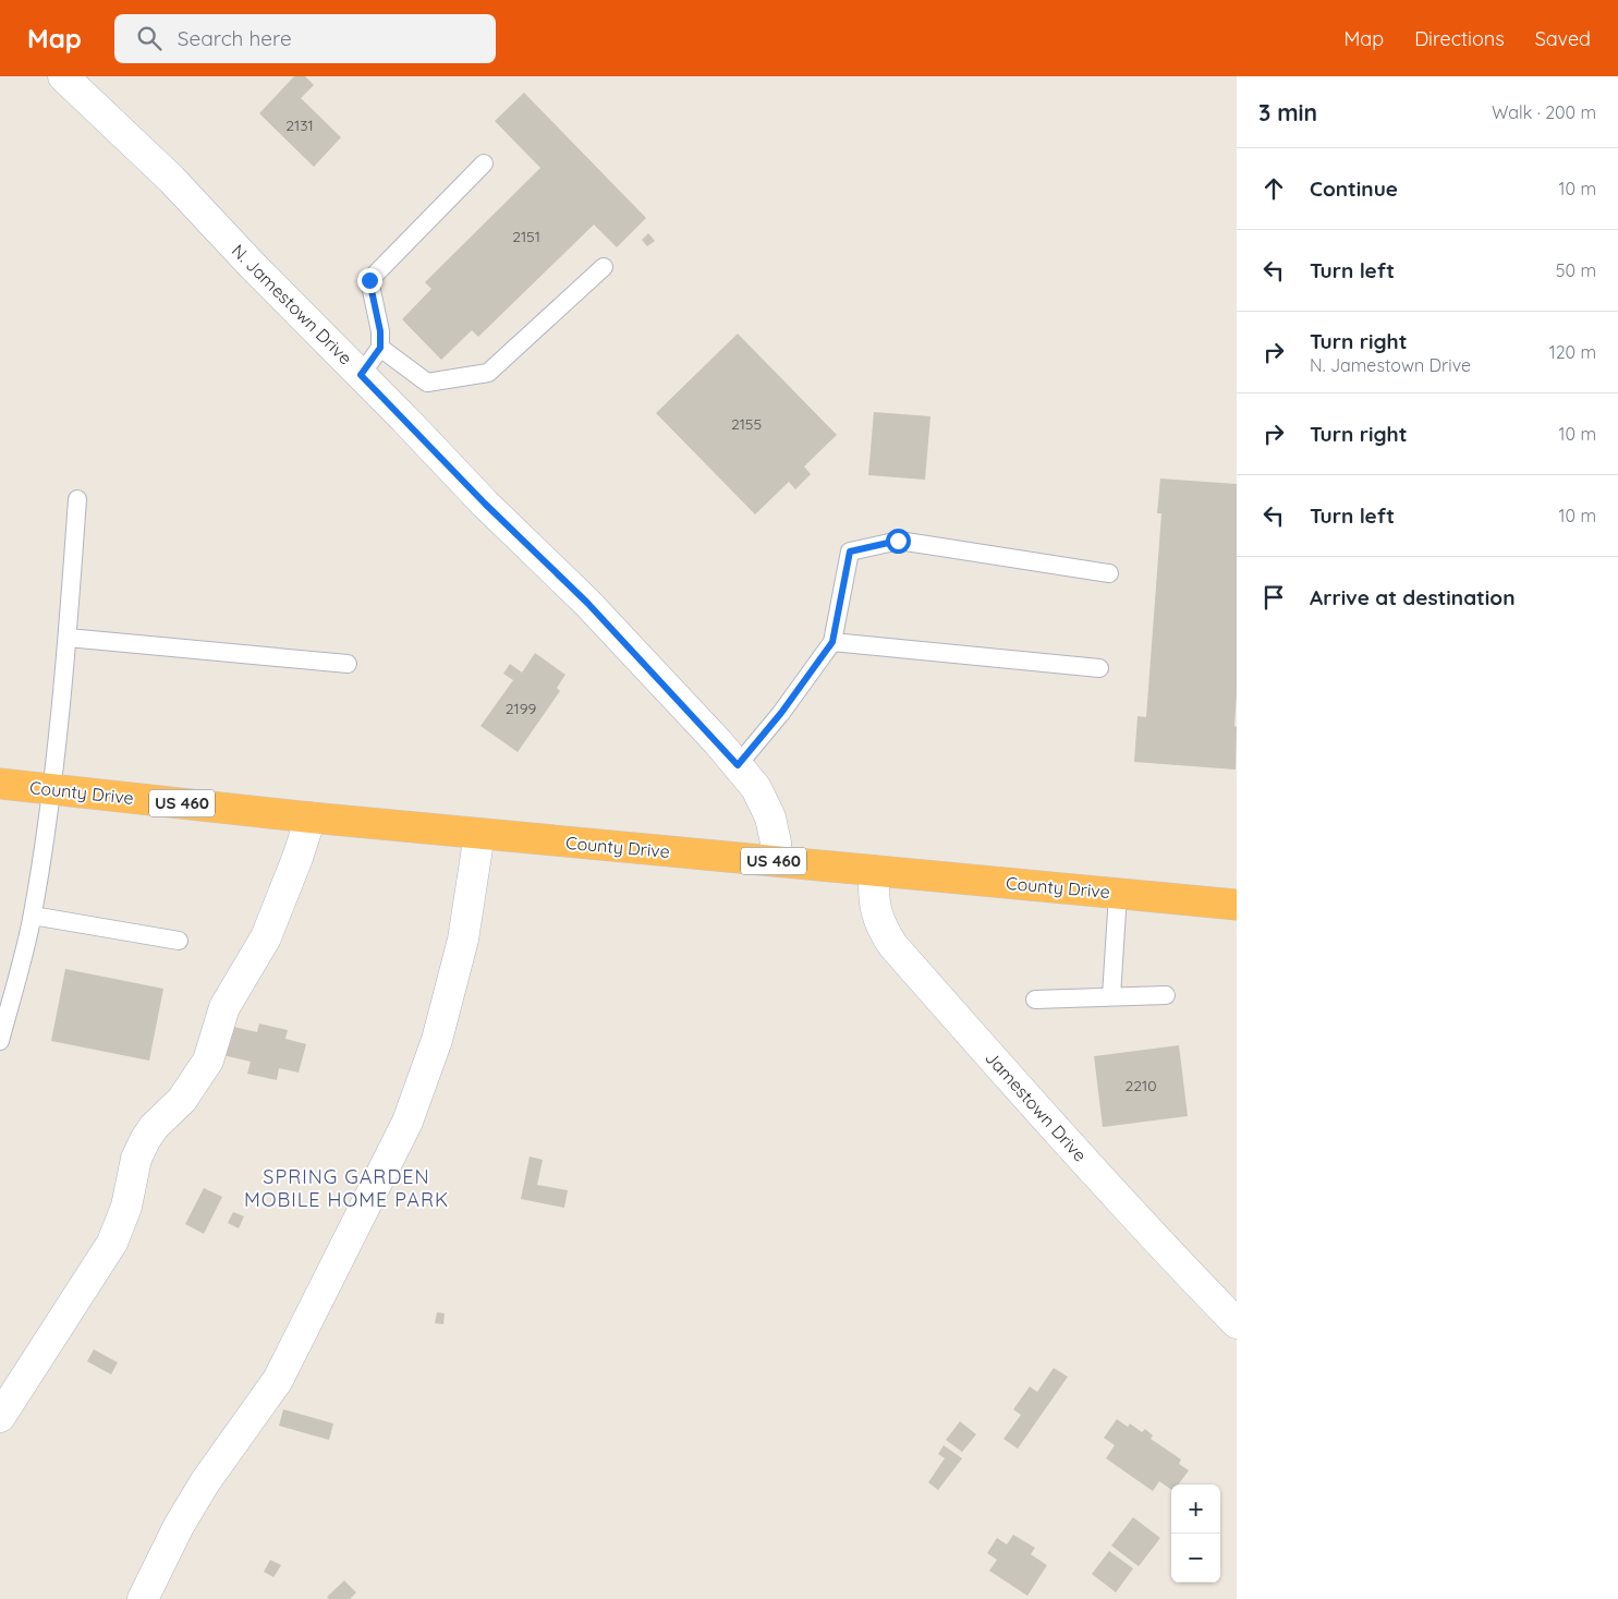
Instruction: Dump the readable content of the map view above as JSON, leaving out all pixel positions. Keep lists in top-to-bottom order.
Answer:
{
  "streets": {
    "highway": ["County Drive", "US 460"],
    "street": ["N. Jamestown Drive", "Jamestown Drive"]
  },
  "crossings": [
    ["N. Jamestown Drive", "County Drive"],
    ["County Drive", "Jamestown Drive"]
  ],
  "districts": ["SPRING GARDEN MOBILE HOME PARK"],
  "house_numbers": [
    "2131",
    "2151",
    "2155",
    "2199",
    "2210"
  ],
  "page": {
    "header": "Map",
    "search": "Search here",
    "nav": ["Map", "Directions", "Saved"],
    "heading": ["3 min", "Walk · 200 m"],
    "list": [
      ["Continue", "10 m"],
      ["Turn left", "50 m"],
      ["Turn right", "N. Jamestown Drive", "120 m"],
      ["Turn right", "10 m"],
      ["Turn left", "10 m"],
      "Arrive at destination"
    ],
    "map_buttons": ["+", "−"]
  }
}
